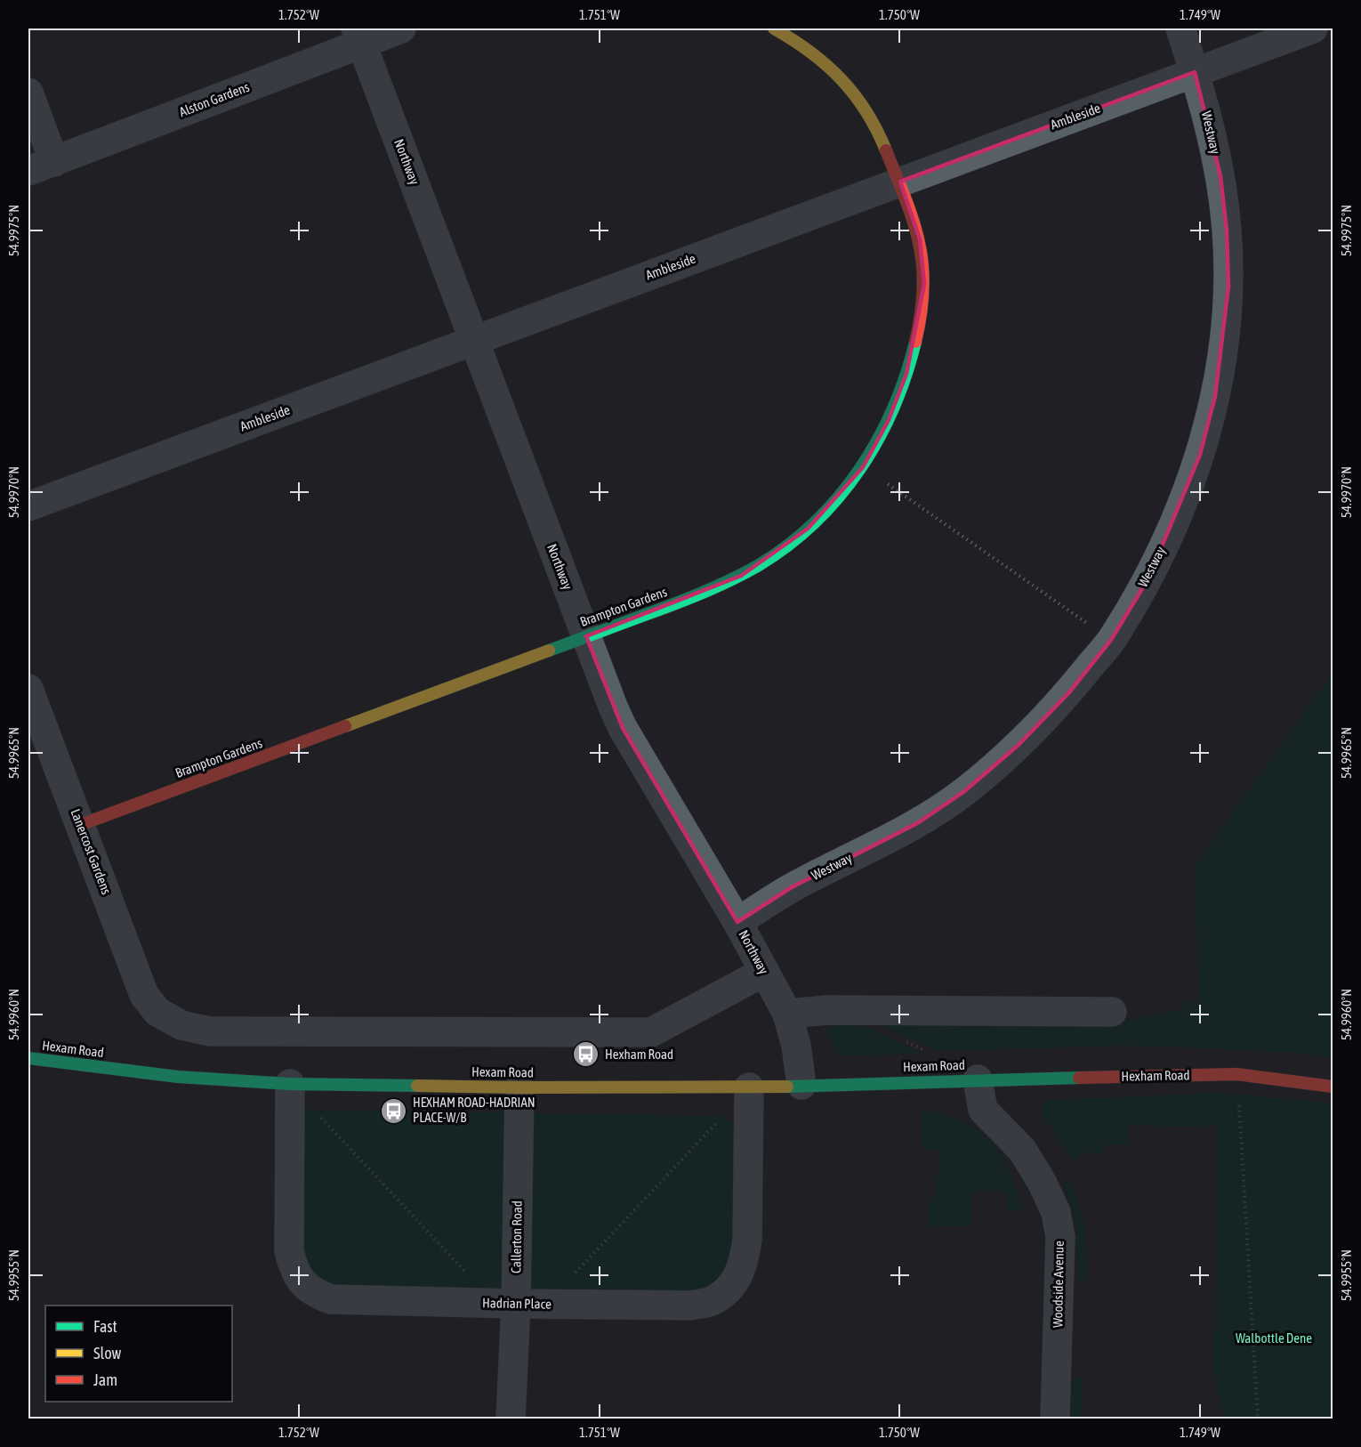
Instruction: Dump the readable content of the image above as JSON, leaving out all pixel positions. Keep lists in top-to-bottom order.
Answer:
{
  "streets": {
    "street": [
      "Alston Gardens",
      "Ambleside",
      "Westway",
      "Northway",
      "Brampton Gardens",
      "Lanercost Gardens",
      "Hexam Road",
      "Hexham Road",
      "Callerton Road",
      "Woodside Avenue",
      "Hadrian Place"
    ]
  },
  "crossings": [
    ["Alston Gardens", "Northway"],
    ["Ambleside", "Westway"],
    ["Ambleside", "Northway"],
    ["Ambleside", "Brampton Gardens"],
    ["Westway", "Northway"],
    ["Northway", "Brampton Gardens"],
    ["Northway", "Lanercost Gardens"],
    ["Northway", "Hexam Road"],
    ["Brampton Gardens", "Lanercost Gardens"],
    ["Hexam Road", "Hexham Road"],
    ["Hexam Road", "Callerton Road"],
    ["Hexam Road", "Woodside Avenue"],
    ["Hexam Road", "Hadrian Place"],
    ["Hexham Road", "Woodside Avenue"],
    ["Callerton Road", "Hadrian Place"]
  ],
  "parks": ["Walbottle Dene"],
  "places": {
    "bus stop": ["Hexham Road", "HEXHAM ROAD-HADRIAN PLACE-W/B"]
  },
  "legend": ["Fast", "Slow", "Jam"],
  "coordinates": [
    "1.752°W",
    "1.751°W",
    "1.750°W",
    "1.749°W",
    "54.9975°N",
    "54.9970°N",
    "54.9965°N",
    "54.9960°N",
    "54.9955°N"
  ]
}
